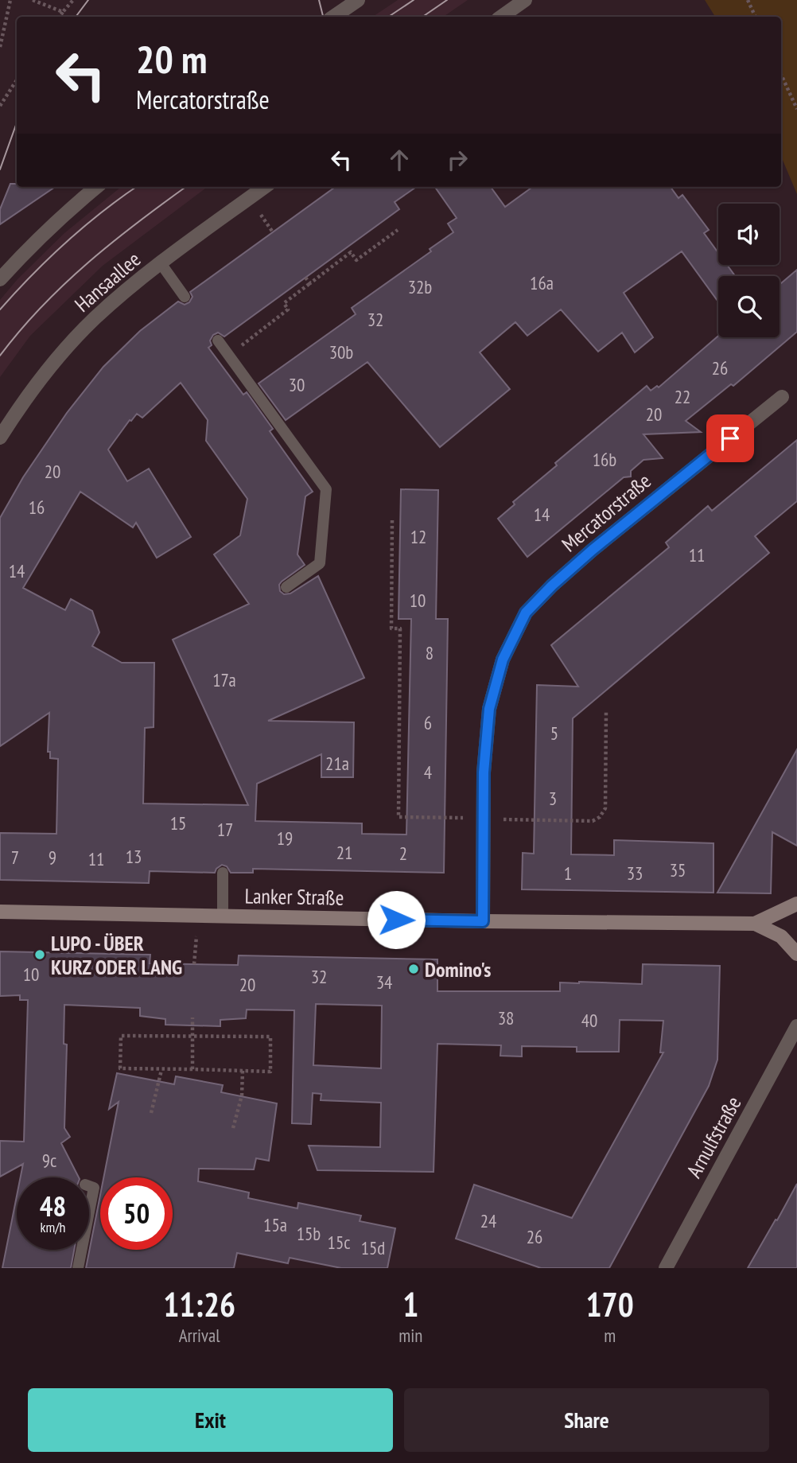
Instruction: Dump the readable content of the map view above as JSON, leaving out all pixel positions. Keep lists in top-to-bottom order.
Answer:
{
  "streets": {
    "main road": ["Lanker Straße"],
    "street": ["Hansaallee", "Mercatorstraße", "Arnulfstraße"]
  },
  "crossings": [
    ["Mercatorstraße", "Lanker Straße"]
  ],
  "places": ["LUPO - ÜBER KURZ ODER LANG", "Domino's"],
  "house_numbers": [
    "16a",
    "32b",
    "32",
    "30b",
    "26",
    "30",
    "22",
    "20",
    "16b",
    "20",
    "16",
    "14",
    "12",
    "11",
    "14",
    "10",
    "8",
    "17a",
    "6",
    "5",
    "21a",
    "4",
    "3",
    "15",
    "17",
    "19",
    "21",
    "2",
    "13",
    "7",
    "9",
    "11",
    "35",
    "1",
    "33",
    "10",
    "32",
    "34",
    "20",
    "38",
    "40",
    "9c",
    "24",
    "15a",
    "15b",
    "26",
    "15c",
    "15d"
  ],
  "page": {
    "turn": ["20 m", "Mercatorstraße"],
    "speed": "48 km/h",
    "limit": "50",
    "eta": [
      "11:26",
      "Arrival",
      "1",
      "min",
      "170",
      "m"
    ],
    "buttons": ["Exit", "Share"]
  }
}
